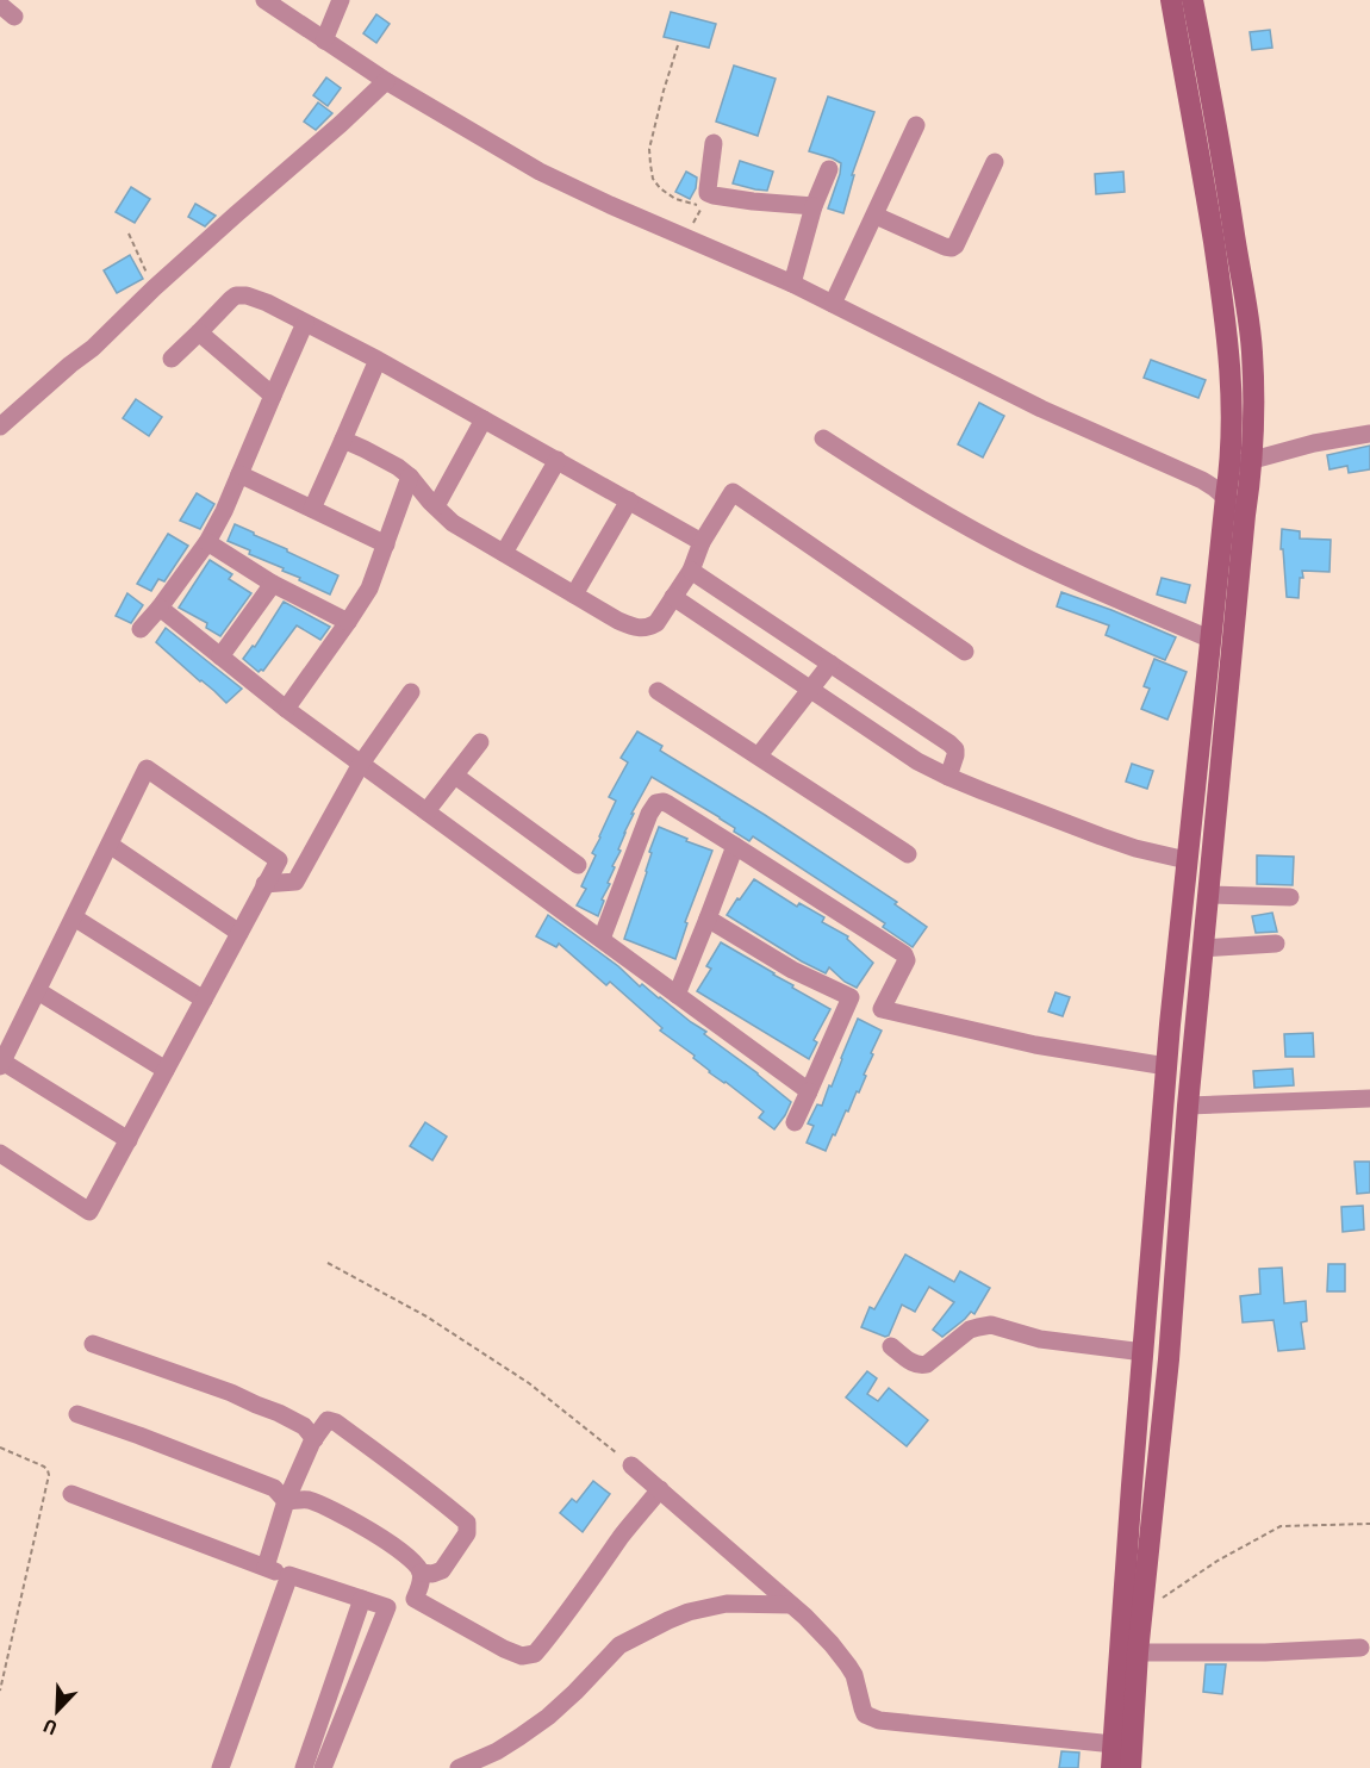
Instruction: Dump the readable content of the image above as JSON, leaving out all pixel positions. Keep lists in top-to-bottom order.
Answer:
{
  "north": "bottom left"
}
